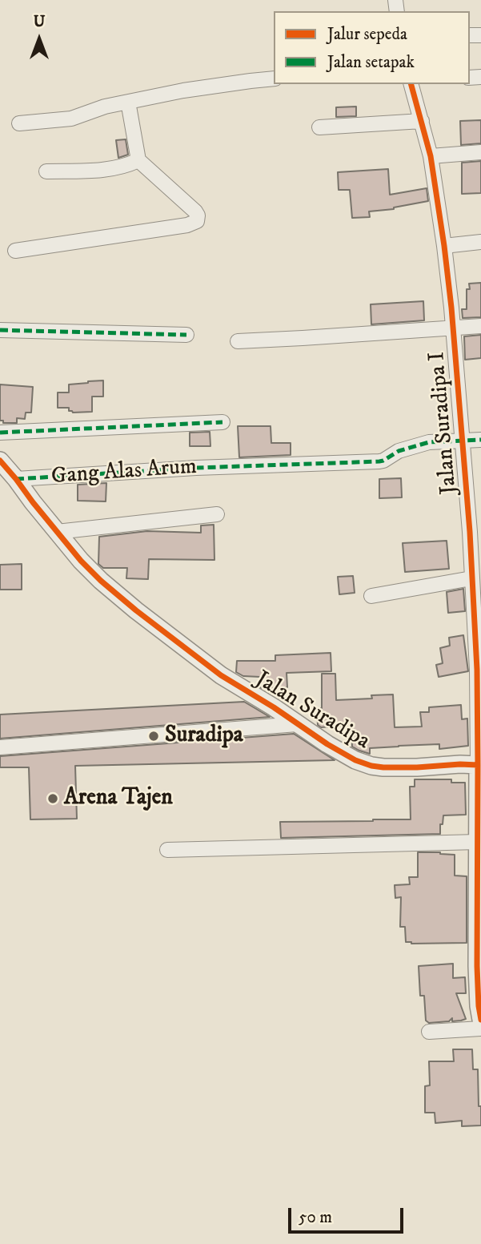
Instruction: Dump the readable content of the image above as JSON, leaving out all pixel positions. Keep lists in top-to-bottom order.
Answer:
{
  "streets": {
    "street": ["Jalan Suradipa I", "Gang Alas Arum", "Jalan Suradipa"]
  },
  "crossings": [
    ["Jalan Suradipa I", "Gang Alas Arum"],
    ["Jalan Suradipa I", "Jalan Suradipa"],
    ["Gang Alas Arum", "Jalan Suradipa"]
  ],
  "places": ["Suradipa", "Arena Tajen"],
  "legend": ["Jalur sepeda", "Jalan setapak"],
  "scale_bar": "50 m",
  "north": "top"
}
